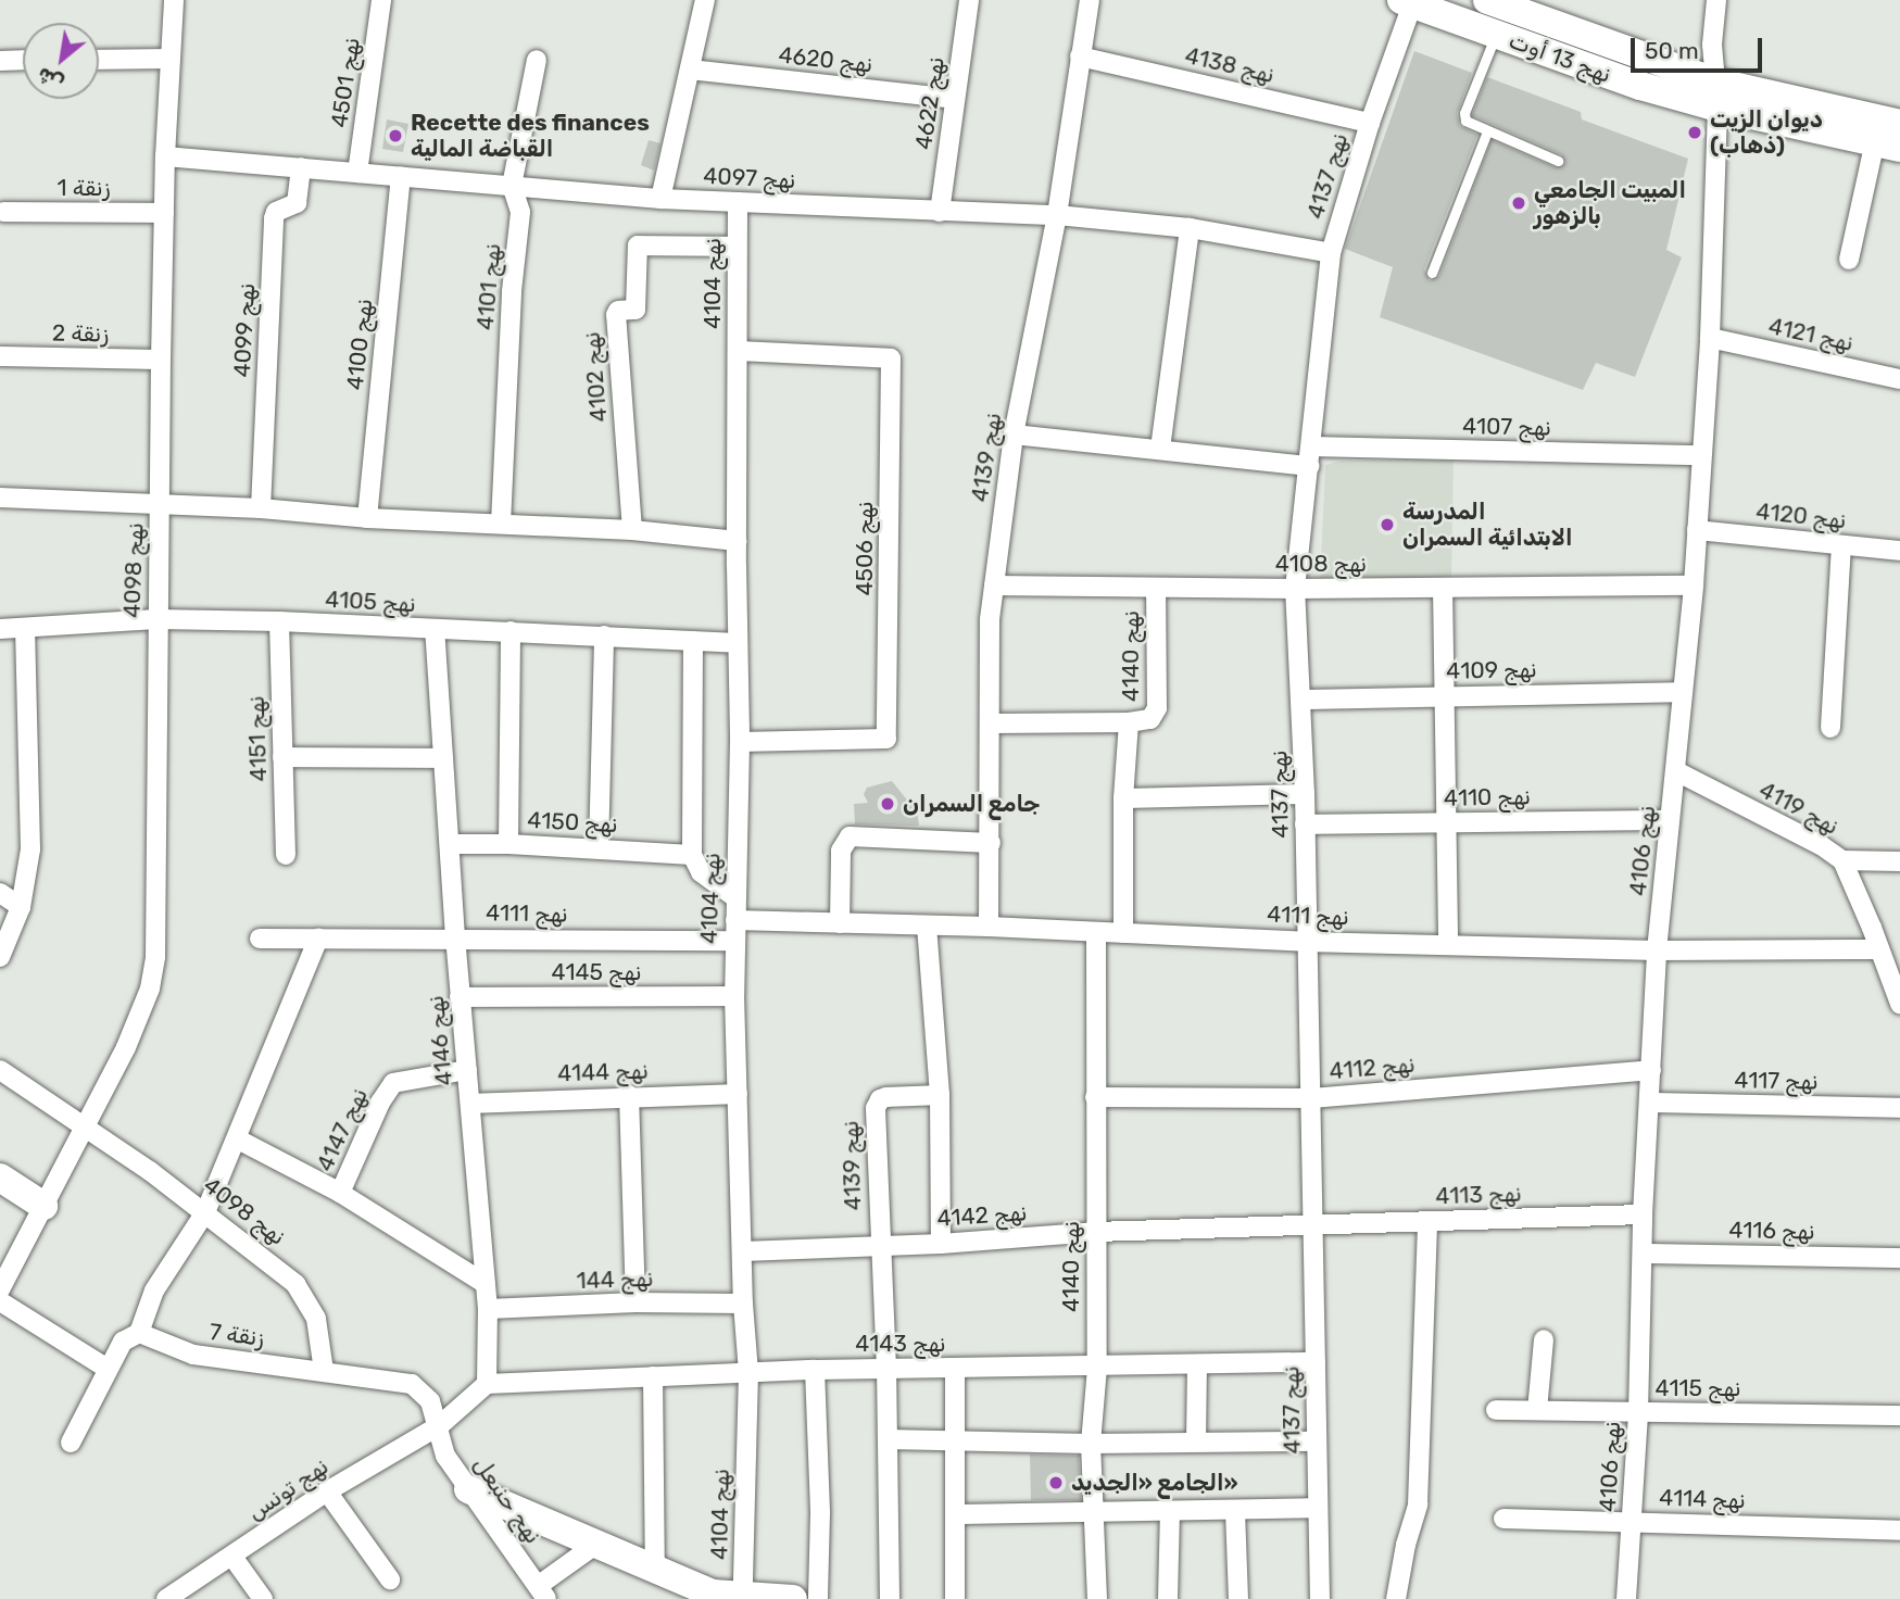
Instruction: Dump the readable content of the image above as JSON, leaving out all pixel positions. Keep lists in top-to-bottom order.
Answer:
{
  "streets": {
    "main road": ["نهج 13 أوت"],
    "street": [
      "نهج 4620",
      "نهج 4138",
      "نهج 4501",
      "نهج 4622",
      "نهج 4137",
      "نهج 4097",
      "زنقة 1",
      "نهج 4104",
      "نهج 4101",
      "نهج 4099",
      "زنقة 2",
      "نهج 4121",
      "نهج 4100",
      "نهج 4102",
      "نهج 4107",
      "نهج 4139",
      "نهج 4120",
      "نهج 4506",
      "نهج 4108",
      "نهج 4098",
      "نهج 4105",
      "نهج 4140",
      "نهج 4109",
      "نهج 4151",
      "نهج 4110",
      "نهج 4119",
      "نهج 4150",
      "نهج 4106",
      "نهج 4111",
      "نهج 4145",
      "نهج 4146",
      "نهج 4112",
      "نهج 4144",
      "نهج 4117",
      "نهج 4147",
      "نهج 4113",
      "نهج 4142",
      "نهج 4116",
      "نهج 144",
      "زنقة 7",
      "نهج 4143",
      "نهج 4115",
      "نهج تونس",
      "نهج 4114",
      "نهج حنبعل"
    ]
  },
  "crossings": [
    ["نهج 13 أوت", "نهج 4137"],
    ["نهج 13 أوت", "نهج 4106"],
    ["نهج 4620", "نهج 4622"],
    ["نهج 4138", "نهج 4137"],
    ["نهج 4138", "نهج 4139"],
    ["نهج 4501", "نهج 4097"],
    ["نهج 4622", "نهج 4097"],
    ["نهج 4137", "نهج 4097"],
    ["نهج 4137", "نهج 4107"],
    ["نهج 4137", "نهج 4108"],
    ["نهج 4137", "نهج 4109"],
    ["نهج 4137", "نهج 4110"],
    ["نهج 4137", "نهج 4111"],
    ["نهج 4137", "نهج 4112"],
    ["نهج 4137", "نهج 4113"],
    ["نهج 4137", "نهج 4142"],
    ["نهج 4137", "نهج 4143"],
    ["نهج 4097", "نهج 4104"],
    ["نهج 4097", "نهج 4101"],
    ["نهج 4097", "نهج 4099"],
    ["نهج 4097", "نهج 4100"],
    ["نهج 4097", "نهج 4139"],
    ["نهج 4097", "نهج 4098"],
    ["زنقة 1", "نهج 4098"],
    ["نهج 4104", "نهج 4102"],
    ["نهج 4104", "نهج 4506"],
    ["نهج 4104", "نهج 4105"],
    ["نهج 4104", "نهج 4111"],
    ["نهج 4104", "نهج 4145"],
    ["نهج 4104", "نهج 4144"],
    ["نهج 4104", "نهج 4142"],
    ["نهج 4104", "نهج 144"],
    ["نهج 4104", "نهج 4143"],
    ["زنقة 2", "نهج 4098"],
    ["نهج 4121", "نهج 4106"],
    ["نهج 4107", "نهج 4139"],
    ["نهج 4107", "نهج 4106"],
    ["نهج 4139", "نهج 4108"],
    ["نهج 4139", "نهج 4111"],
    ["نهج 4139", "نهج 4142"],
    ["نهج 4120", "نهج 4106"],
    ["نهج 4108", "نهج 4140"],
    ["نهج 4108", "نهج 4106"],
    ["نهج 4098", "نهج 4105"],
    ["نهج 4098", "زنقة 7"],
    ["نهج 4105", "نهج 4151"],
    ["نهج 4105", "نهج 4146"],
    ["نهج 4140", "نهج 4111"],
    ["نهج 4140", "نهج 4112"],
    ["نهج 4140", "نهج 4142"],
    ["نهج 4140", "نهج 4143"],
    ["نهج 4109", "نهج 4106"],
    ["نهج 4110", "نهج 4106"],
    ["نهج 4119", "نهج 4106"],
    ["نهج 4119", "نهج 4111"],
    ["نهج 4150", "نهج 4146"],
    ["نهج 4106", "نهج 4111"],
    ["نهج 4106", "نهج 4112"],
    ["نهج 4106", "نهج 4117"],
    ["نهج 4106", "نهج 4113"],
    ["نهج 4106", "نهج 4116"],
    ["نهج 4106", "نهج 4115"],
    ["نهج 4106", "نهج 4114"],
    ["نهج 4111", "نهج 4146"],
    ["نهج 4145", "نهج 4146"],
    ["نهج 4146", "نهج 4144"],
    ["نهج 4146", "نهج 4147"],
    ["نهج 4146", "نهج 144"],
    ["نهج 4146", "نهج 4143"],
    ["نهج 4113", "نهج 4142"],
    ["زنقة 7", "نهج تونس"],
    ["زنقة 7", "نهج حنبعل"],
    ["نهج تونس", "نهج حنبعل"]
  ],
  "places": [
    "ديوان الزيت (ذهاب)",
    "Recette des finances القباضة المالية",
    "المبيت الجامعي بالزهور",
    "المدرسة الابتدائية السمران",
    "جامع السمران",
    "الجامع «الجديد»"
  ],
  "scale_bar": "50 m",
  "north": "bottom left"
}
